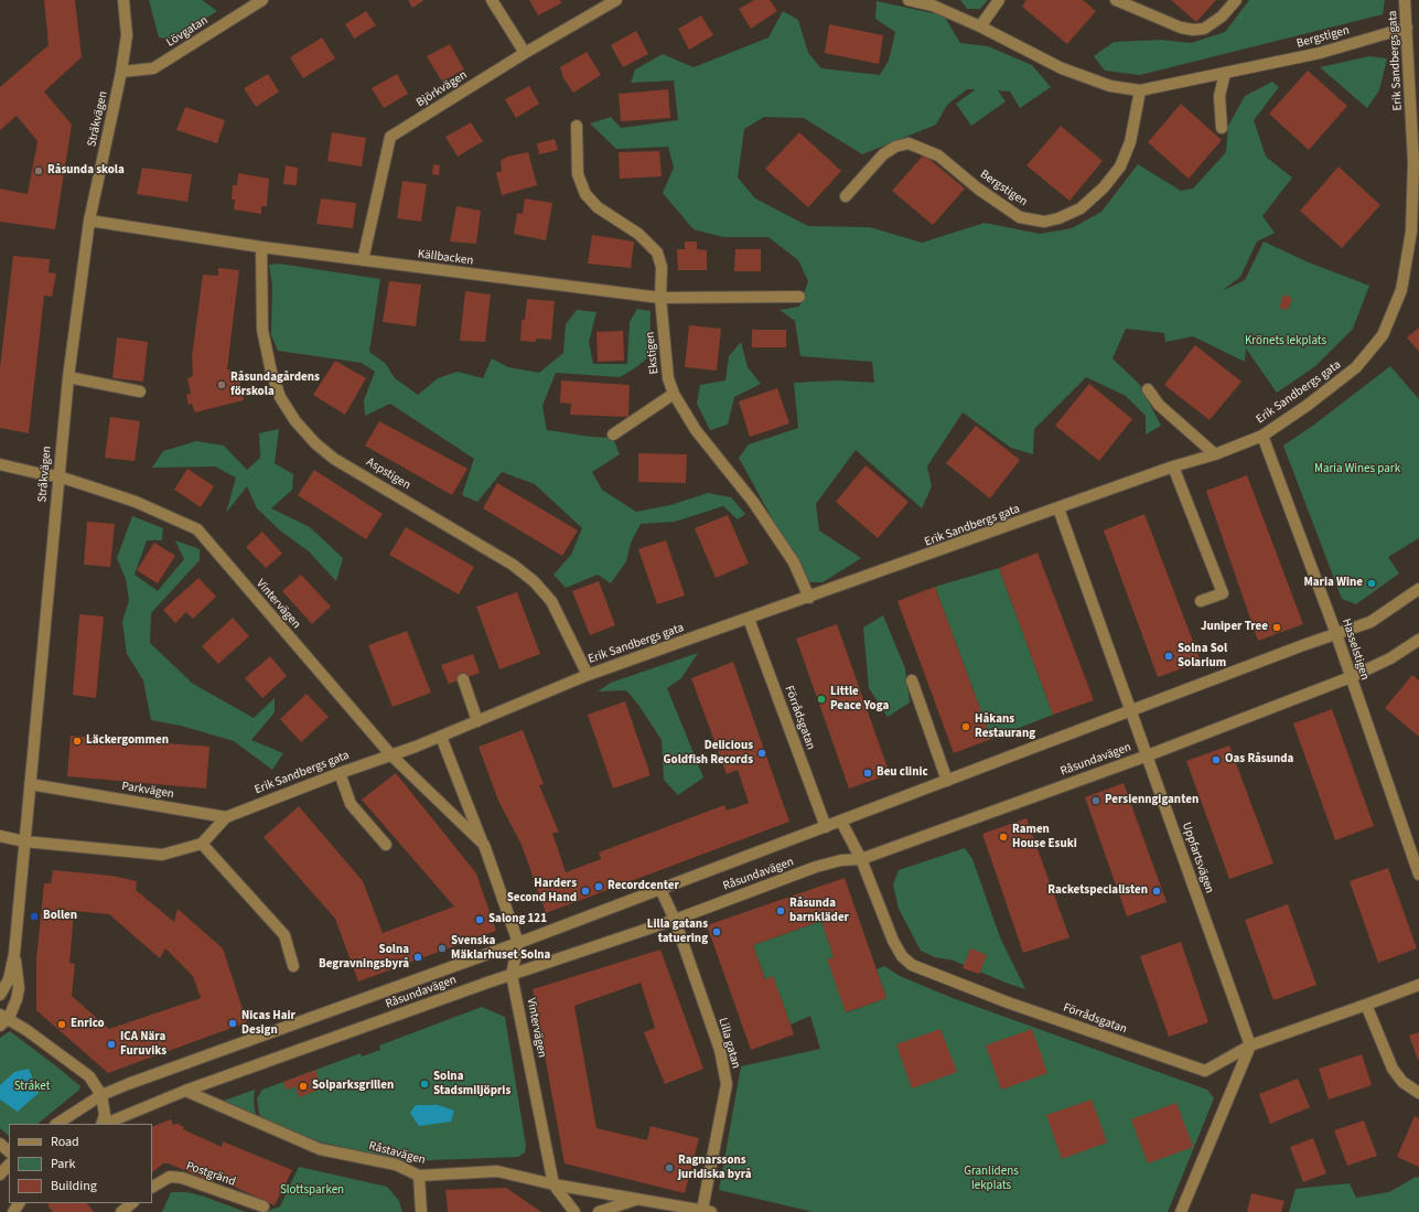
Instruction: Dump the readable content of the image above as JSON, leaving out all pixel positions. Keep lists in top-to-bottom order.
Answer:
{
  "streets": {
    "street": [
      "Lövgatan",
      "Bergstigen",
      "Erik Sandbergs gata",
      "Björkvägen",
      "Stråkvägen",
      "Källbacken",
      "Ekstigen",
      "Aspstigen",
      "Vintervägen",
      "Hasselstigen",
      "Förrådsgatan",
      "Råsundavägen",
      "Parkvägen",
      "Uppfartsvägen",
      "Lilla gatan",
      "Råstavägen",
      "Postgränd"
    ]
  },
  "crossings": [
    ["Lövgatan", "Stråkvägen"],
    ["Bergstigen", "Erik Sandbergs gata"],
    ["Erik Sandbergs gata", "Ekstigen"],
    ["Erik Sandbergs gata", "Aspstigen"],
    ["Erik Sandbergs gata", "Vintervägen"],
    ["Erik Sandbergs gata", "Hasselstigen"],
    ["Erik Sandbergs gata", "Förrådsgatan"],
    ["Erik Sandbergs gata", "Parkvägen"],
    ["Erik Sandbergs gata", "Uppfartsvägen"],
    ["Björkvägen", "Källbacken"],
    ["Stråkvägen", "Källbacken"],
    ["Stråkvägen", "Vintervägen"],
    ["Stråkvägen", "Parkvägen"],
    ["Källbacken", "Ekstigen"],
    ["Källbacken", "Aspstigen"],
    ["Vintervägen", "Råsundavägen"],
    ["Vintervägen", "Råstavägen"],
    ["Hasselstigen", "Råsundavägen"],
    ["Förrådsgatan", "Råsundavägen"],
    ["Förrådsgatan", "Uppfartsvägen"],
    ["Råsundavägen", "Uppfartsvägen"],
    ["Råsundavägen", "Lilla gatan"],
    ["Råsundavägen", "Råstavägen"],
    ["Lilla gatan", "Råstavägen"]
  ],
  "parks": [
    "Krönets lekplats",
    "Maria Wines park",
    "Stråket",
    "Granlidens lekplats",
    "Slottsparken"
  ],
  "places": [
    "Råsunda skola",
    "Råsundagårdens förskola",
    "Maria Wine",
    "Juniper Tree",
    "Solna Sol Solarium",
    "Little Peace Yoga",
    "Håkans Restaurang",
    "Läckergommen",
    "Delicious Goldfish Records",
    "Oas Råsunda",
    "Beu clinic",
    "Persienngiganten",
    "Ramen House Esuki",
    "Recordcenter",
    "Harders Second Hand",
    "Racketspecialisten",
    "Råsunda barnkläder",
    "Bollen",
    "Salong 121",
    "Lilla gatans tatuering",
    "Svenska Mäklarhuset Solna",
    "Solna Begravningsbyrå",
    "Nicas Hair Design",
    "Enrico",
    "ICA Nära Furuviks",
    "Solna Stadsmiljöpris",
    "Solparksgrillen",
    "Ragnarssons juridiska byrå"
  ],
  "legend": ["Road", "Park", "Building"]
}
